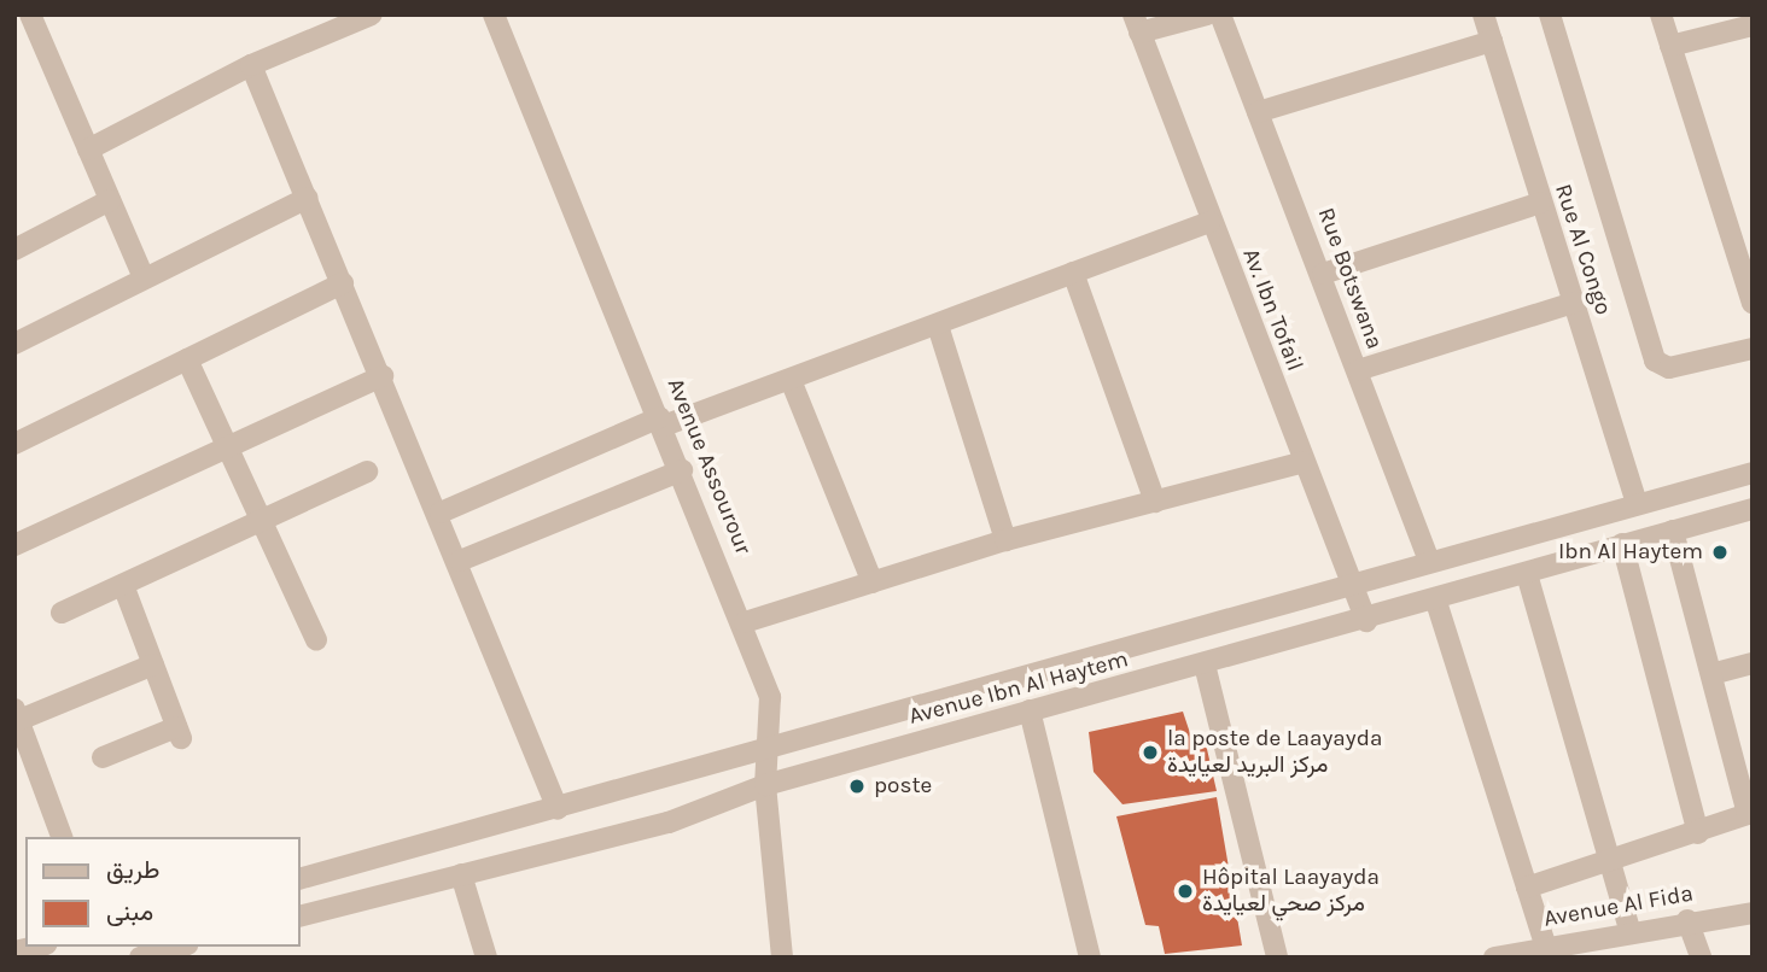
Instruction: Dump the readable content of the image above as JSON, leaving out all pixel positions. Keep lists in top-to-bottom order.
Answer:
{
  "streets": {
    "street": [
      "Rue Al Congo",
      "Rue Botswana",
      "Av. Ibn Tofail",
      "Avenue Assourour",
      "Avenue Ibn Al Haytem",
      "Avenue Al Fida"
    ]
  },
  "crossings": [
    ["Rue Al Congo", "Avenue Ibn Al Haytem"],
    ["Rue Botswana", "Avenue Ibn Al Haytem"],
    ["Av. Ibn Tofail", "Avenue Ibn Al Haytem"],
    ["Avenue Assourour", "Avenue Ibn Al Haytem"]
  ],
  "places": [
    "Ibn Al Haytem",
    "la poste de Laayayda مركز البريد لعيايدة",
    "poste",
    "Hôpital Laayayda مركز صحي لعيايدة"
  ],
  "legend": ["طريق", "مبنى"]
}
